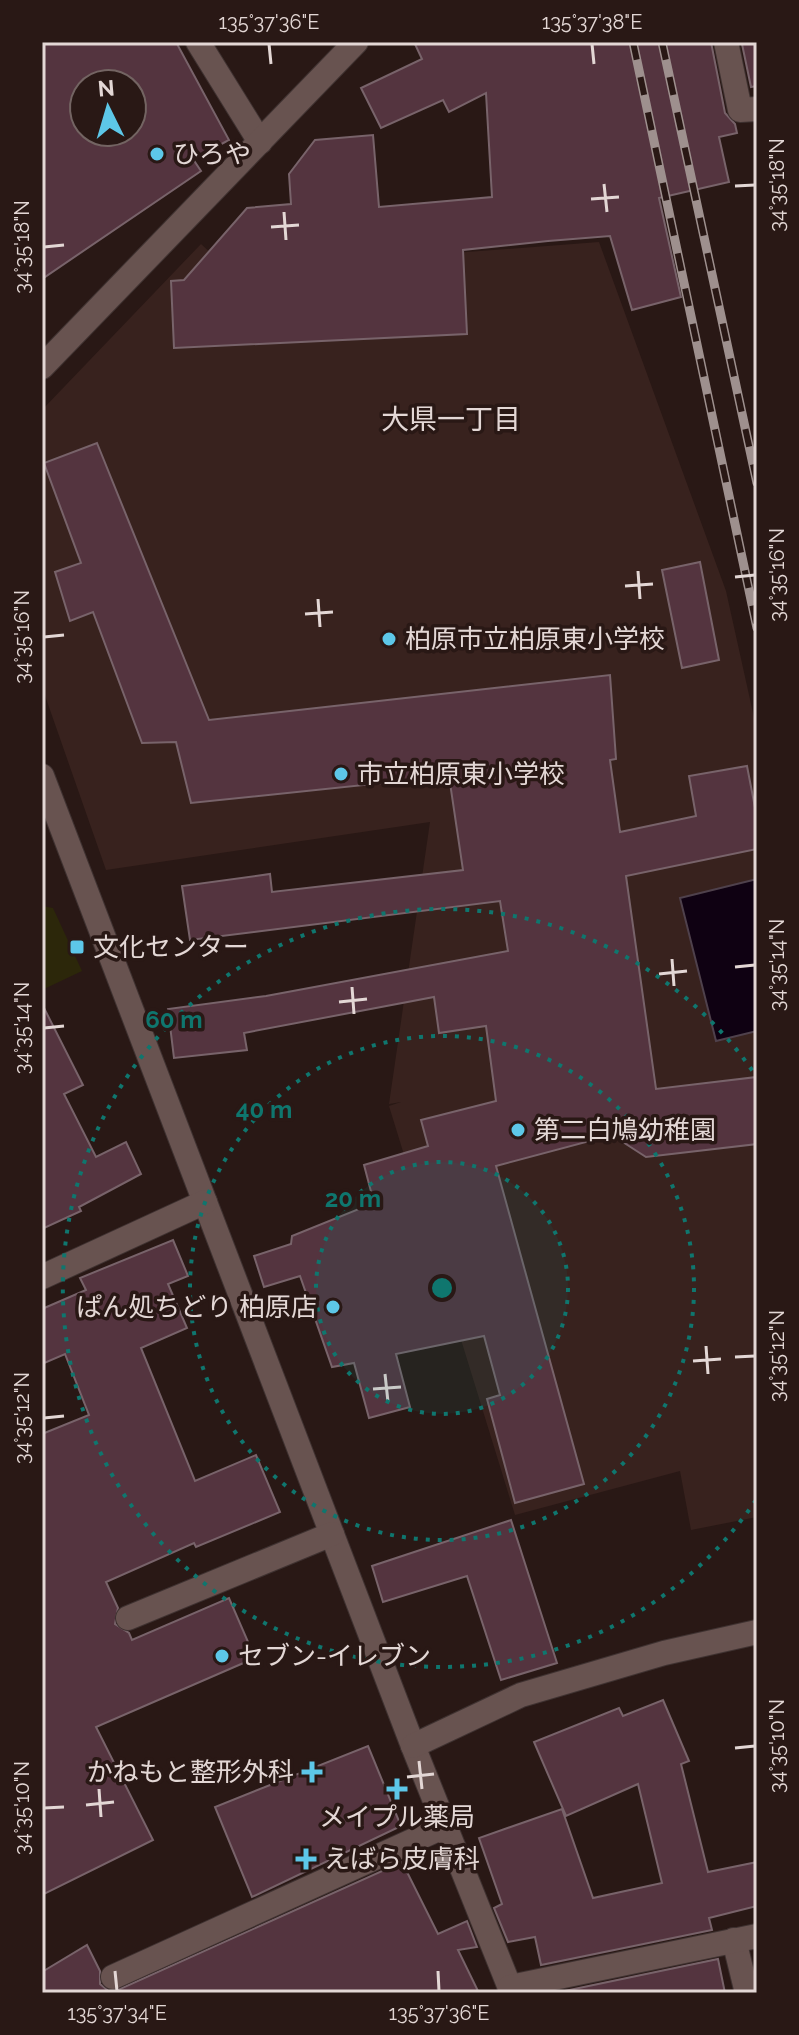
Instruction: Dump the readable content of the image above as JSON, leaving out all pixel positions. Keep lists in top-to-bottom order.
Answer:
{
  "districts": ["大県一丁目"],
  "places": {
    "other": [
      "ひろや",
      "柏原市立柏原東小学校",
      "市立柏原東小学校",
      "第二白鳩幼稚園",
      "ぱん処ちどり 柏原店",
      "セブン-イレブン"
    ],
    "transit": ["文化センター"],
    "health": ["かねもと整形外科", "メイプル薬局", "えばら皮膚科"]
  },
  "north": "top",
  "coordinates": [
    "135°37'36\"E",
    "135°37'38\"E",
    "34°35'18\"N",
    "34°35'16\"N",
    "34°35'14\"N",
    "34°35'12\"N",
    "34°35'10\"N",
    "135°37'34\"E"
  ],
  "rings": ["60 m", "40 m", "20 m"]
}
